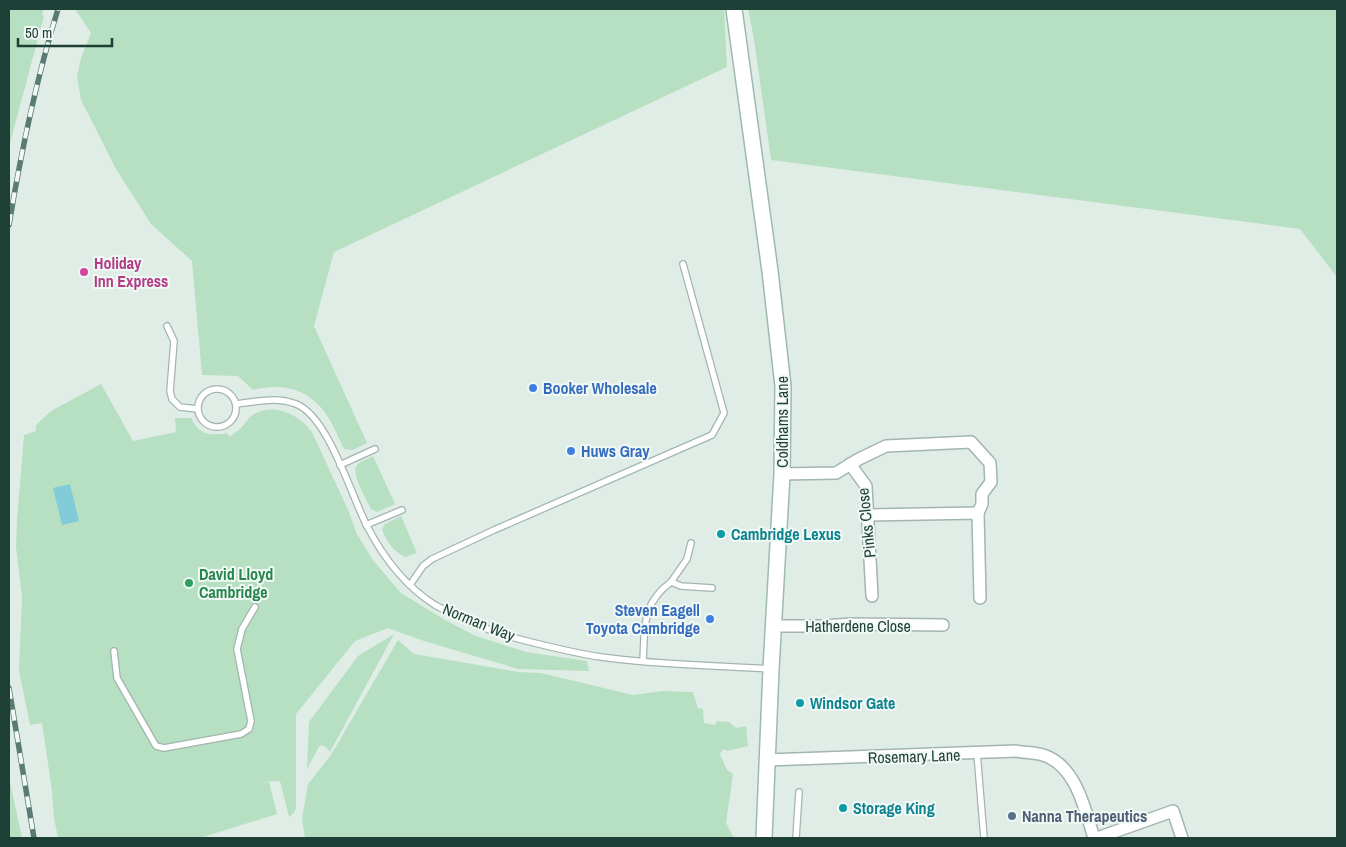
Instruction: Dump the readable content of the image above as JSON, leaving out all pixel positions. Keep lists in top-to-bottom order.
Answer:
{
  "streets": {
    "street": [
      "Coldhams Lane",
      "Pinks Close",
      "Hatherdene Close",
      "Rosemary Lane"
    ],
    "lane": ["Norman Way"]
  },
  "crossings": [
    ["Coldhams Lane", "Pinks Close"],
    ["Coldhams Lane", "Norman Way"],
    ["Coldhams Lane", "Hatherdene Close"],
    ["Coldhams Lane", "Rosemary Lane"]
  ],
  "places": [
    "Holiday Inn Express",
    "Booker Wholesale",
    "Huws Gray",
    "Cambridge Lexus",
    "David Lloyd Cambridge",
    "Steven Eagell Toyota Cambridge",
    "Windsor Gate",
    "Storage King",
    "Nanna Therapeutics"
  ],
  "scale_bar": "50 m"
}
